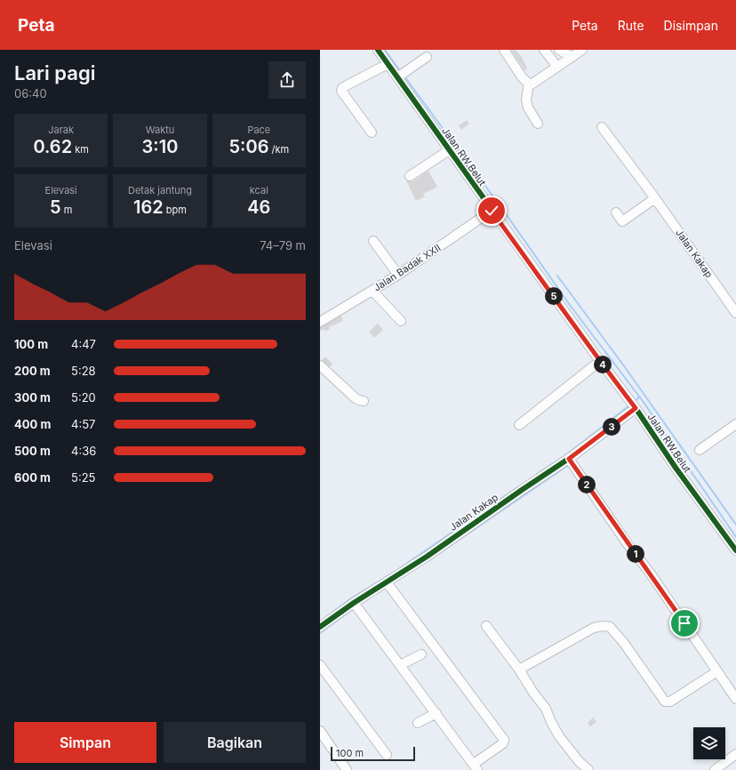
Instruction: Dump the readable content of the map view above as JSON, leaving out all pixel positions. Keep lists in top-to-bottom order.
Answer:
{
  "streets": {
    "street": ["Jalan RW.Belut", "Jalan Kakap", "Jalan Badak XXII"]
  },
  "crossings": [
    ["Jalan RW.Belut", "Jalan Kakap"],
    ["Jalan RW.Belut", "Jalan Badak XXII"]
  ],
  "scale_bar": "100 m",
  "page": {
    "header": "Peta",
    "nav": ["Peta", "Rute", "Disimpan"],
    "heading": ["Lari pagi", "06:40"],
    "stats": [
      ["Jarak", "0.62 km"],
      ["Waktu", "3:10"],
      ["Pace", "5:06 /km"],
      ["Elevasi", "5 m"],
      ["Detak jantung", "162 bpm"],
      ["kcal", "46"]
    ],
    "chart": ["Elevasi", "74–79 m"],
    "pins": [
      "5",
      "4",
      "3",
      "2",
      "1"
    ],
    "list": [
      {
        "name": "100 m",
        "note": "4:47"
      },
      {
        "name": "200 m",
        "note": "5:28"
      },
      {
        "name": "300 m",
        "note": "5:20"
      },
      {
        "name": "400 m",
        "note": "4:57"
      },
      {
        "name": "500 m",
        "note": "4:36"
      },
      {
        "name": "600 m",
        "note": "5:25"
      }
    ],
    "buttons": ["Simpan", "Bagikan"],
    "scale": "100 m"
  }
}
